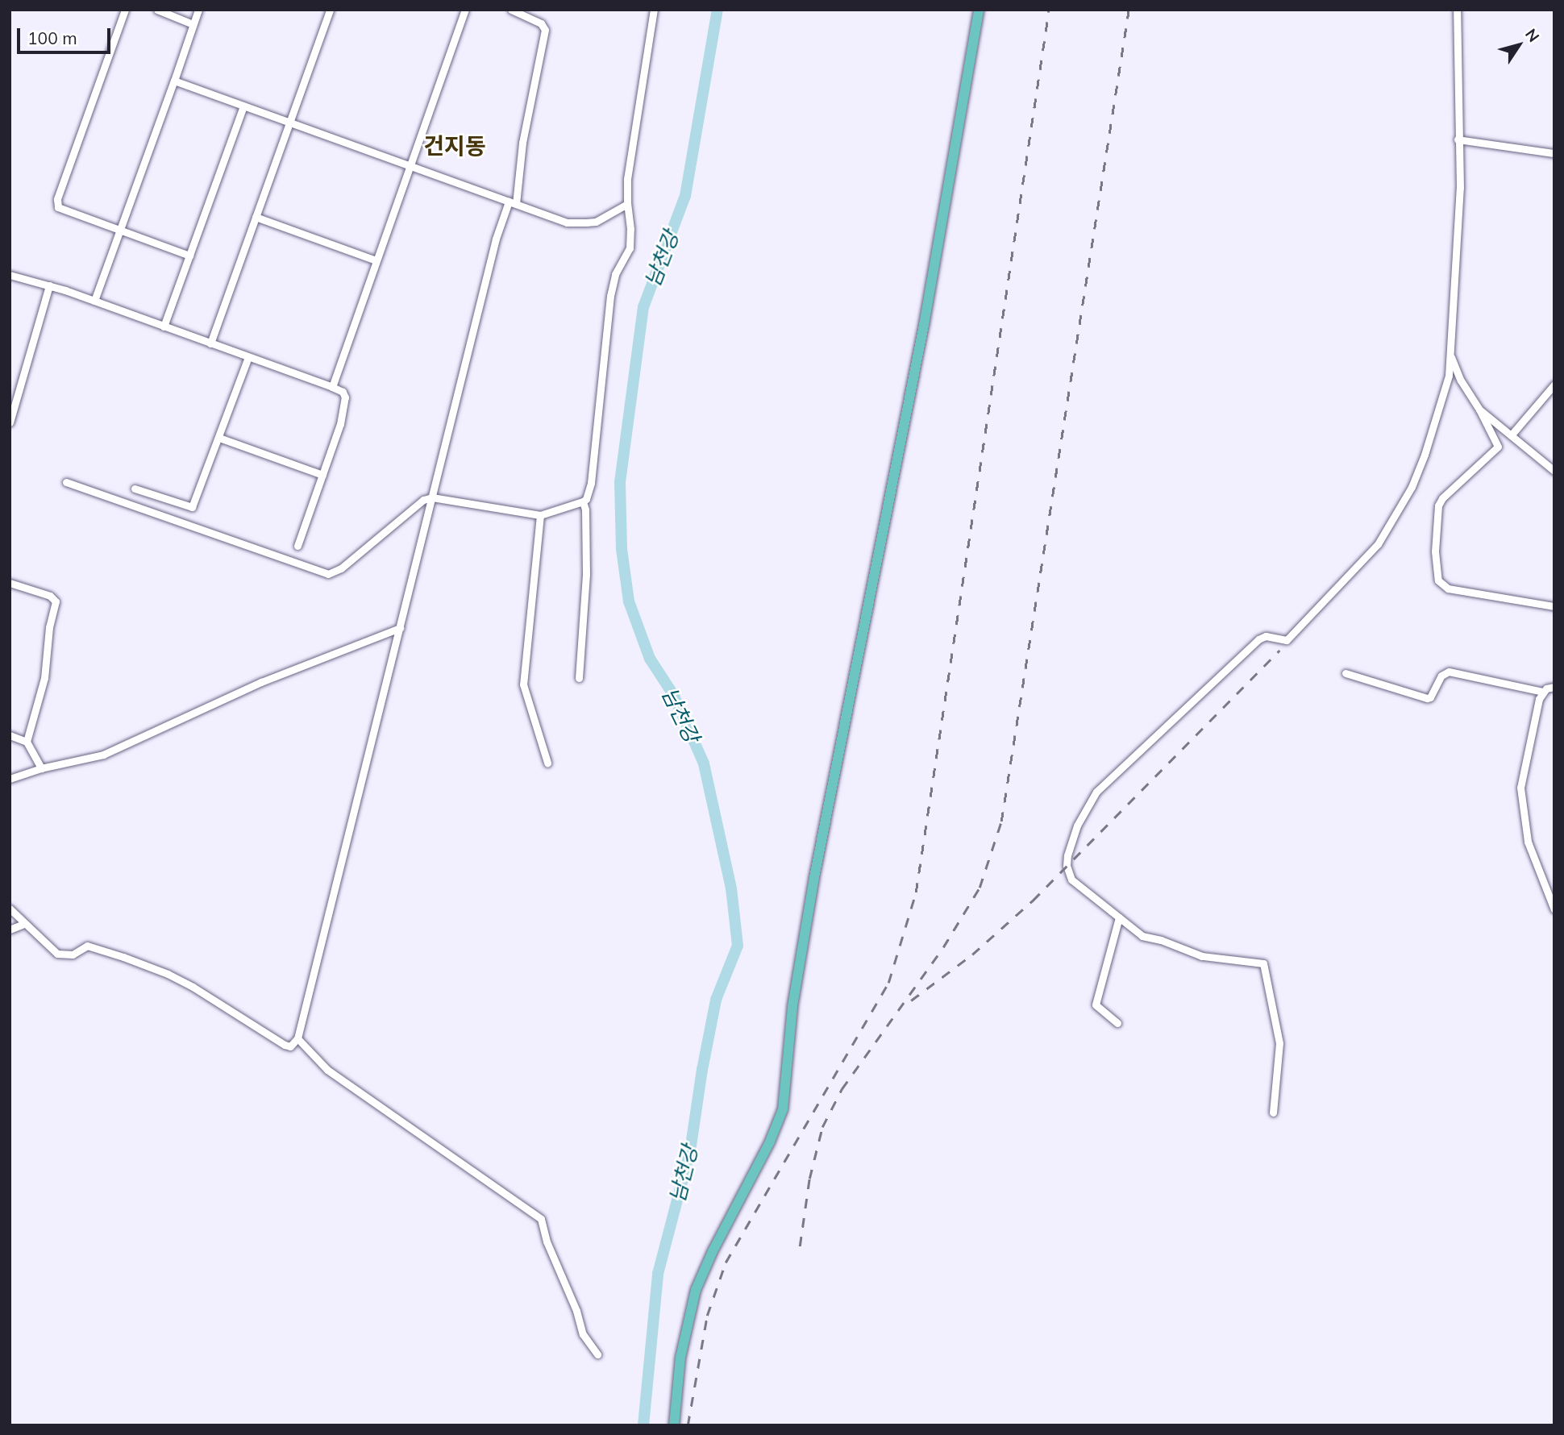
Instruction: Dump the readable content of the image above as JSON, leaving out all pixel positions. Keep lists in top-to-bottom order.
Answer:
{
  "districts": ["건지동"],
  "water": ["남천강"],
  "scale_bar": "100 m",
  "north": "top right"
}
